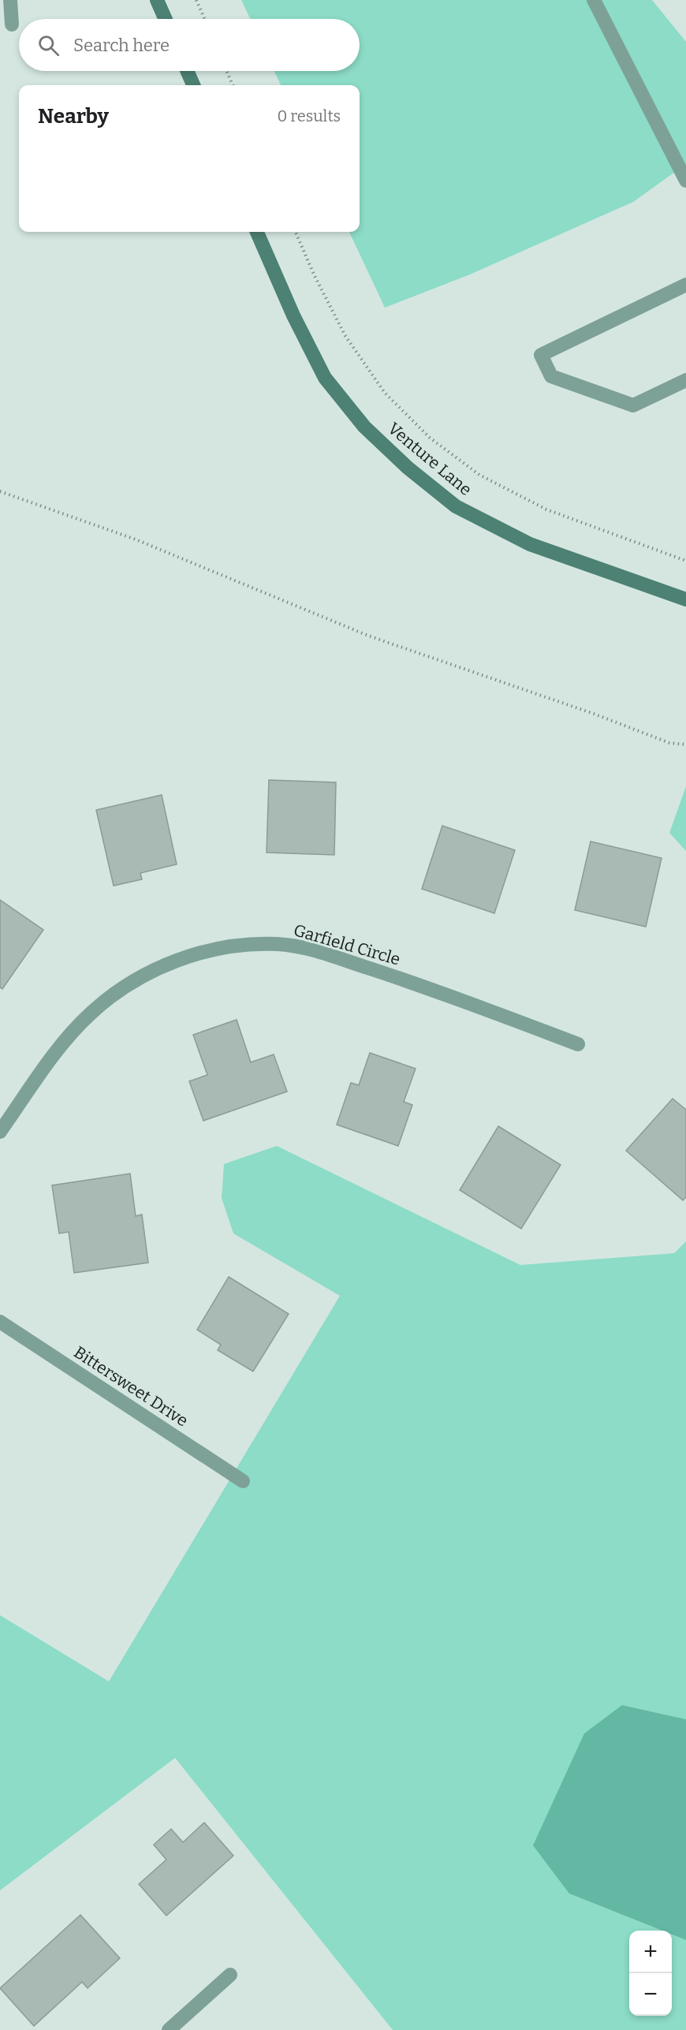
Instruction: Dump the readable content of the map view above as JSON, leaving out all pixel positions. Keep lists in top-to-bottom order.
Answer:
{
  "streets": {
    "street": ["Venture Lane", "Garfield Circle", "Bittersweet Drive"]
  },
  "page": {
    "search": "Search here",
    "heading": ["Nearby", "0 results"],
    "map_buttons": ["+", "−"]
  }
}
